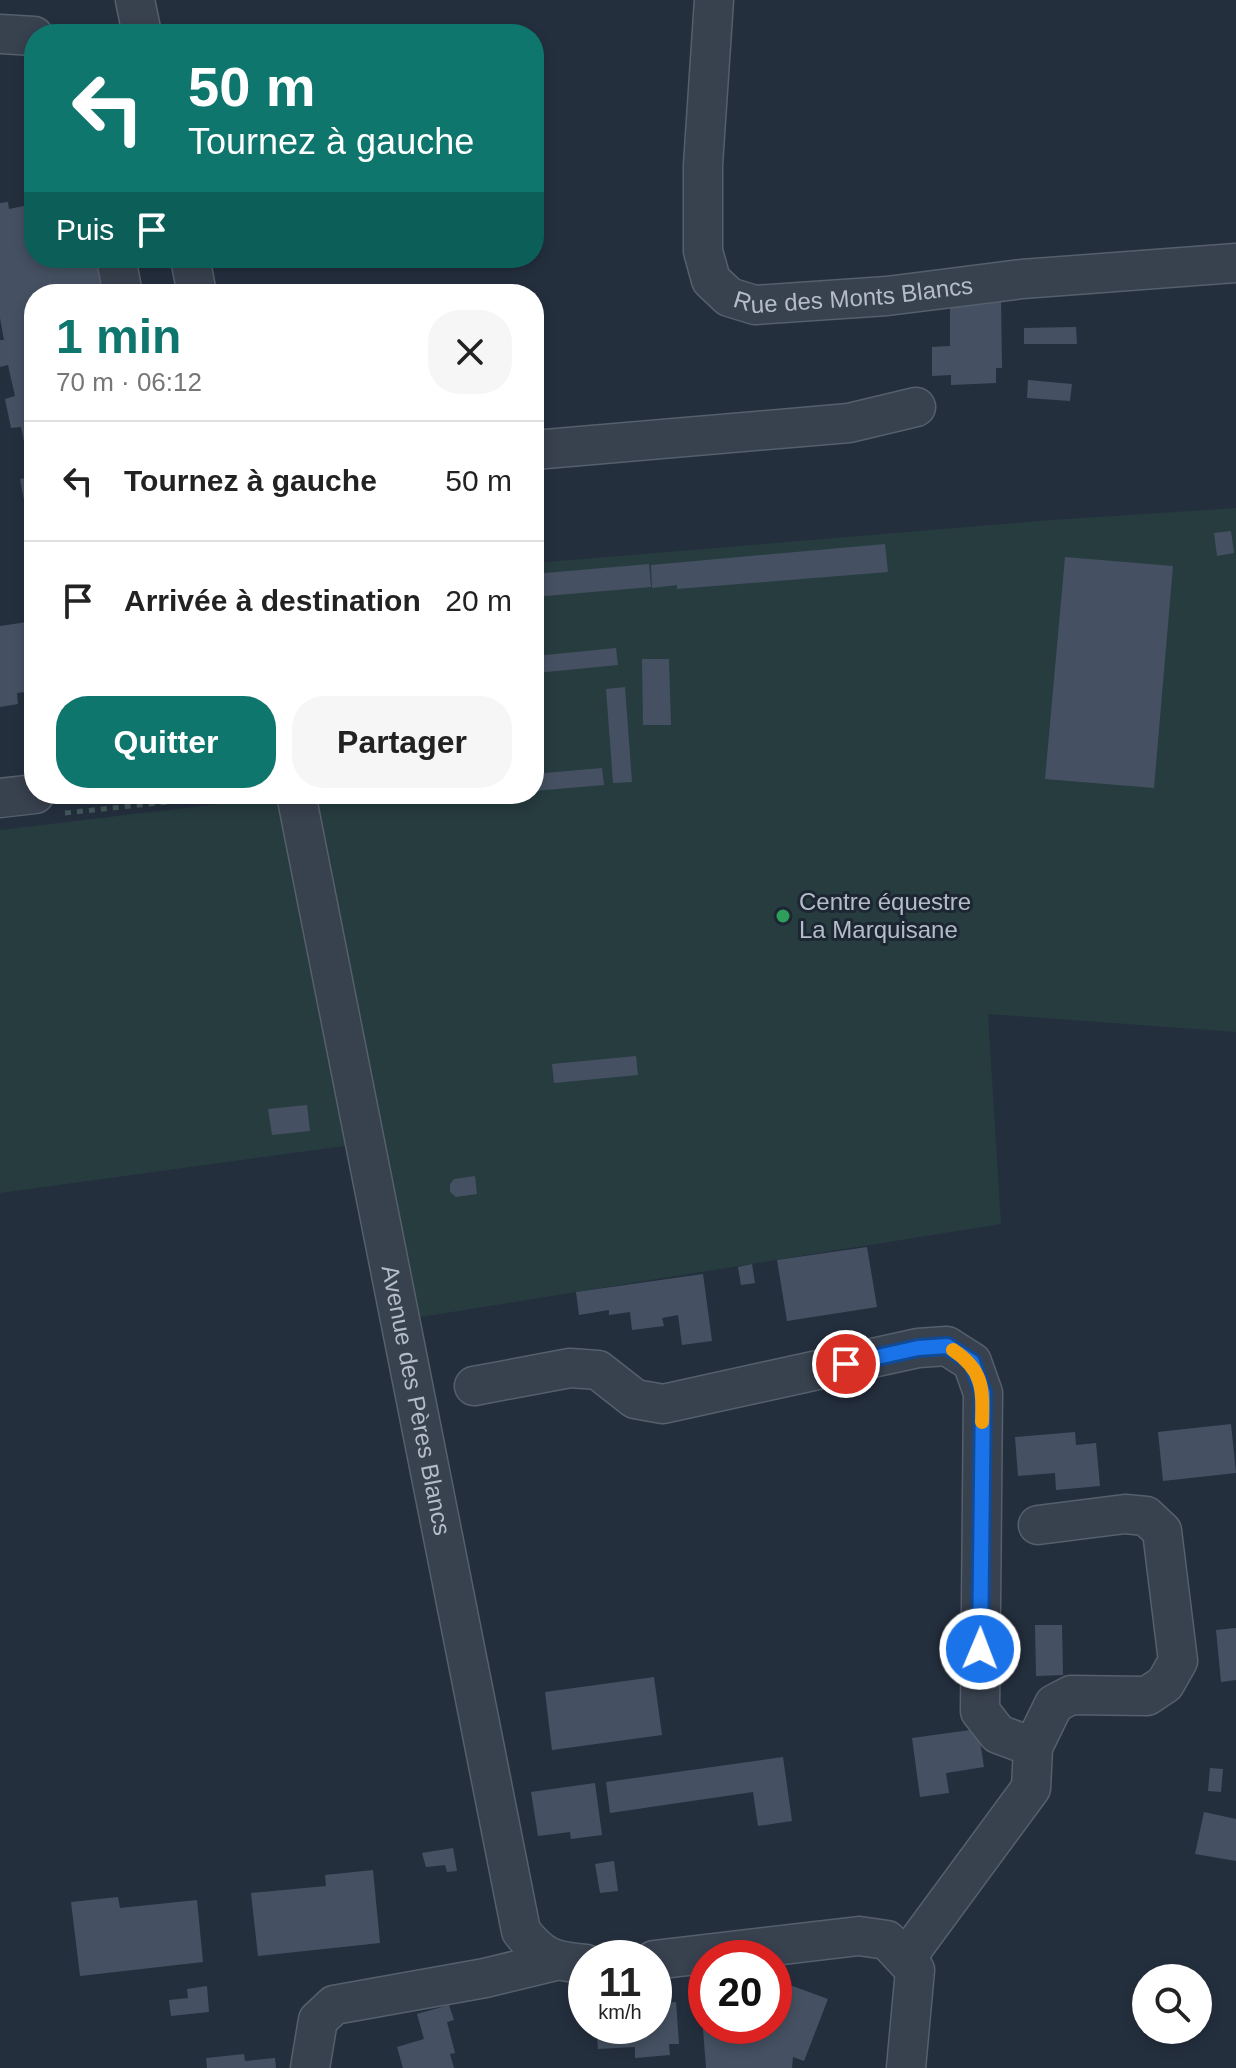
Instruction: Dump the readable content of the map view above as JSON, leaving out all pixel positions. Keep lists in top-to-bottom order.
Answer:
{
  "streets": {
    "street": ["Rue des Monts Blancs", "Avenue des Pères Blancs"]
  },
  "places": ["Centre équestre La Marquisane"],
  "page": {
    "turn": ["50 m", "Tournez à gauche"],
    "then": "Puis",
    "heading": ["1 min", "70 m · 06:12"],
    "list": [
      {
        "name": "Tournez à gauche",
        "value": "50 m"
      },
      {
        "name": "Arrivée à destination",
        "value": "20 m"
      }
    ],
    "buttons": ["Quitter", "Partager"],
    "speed": "11 km/h",
    "limit": "20"
  }
}
